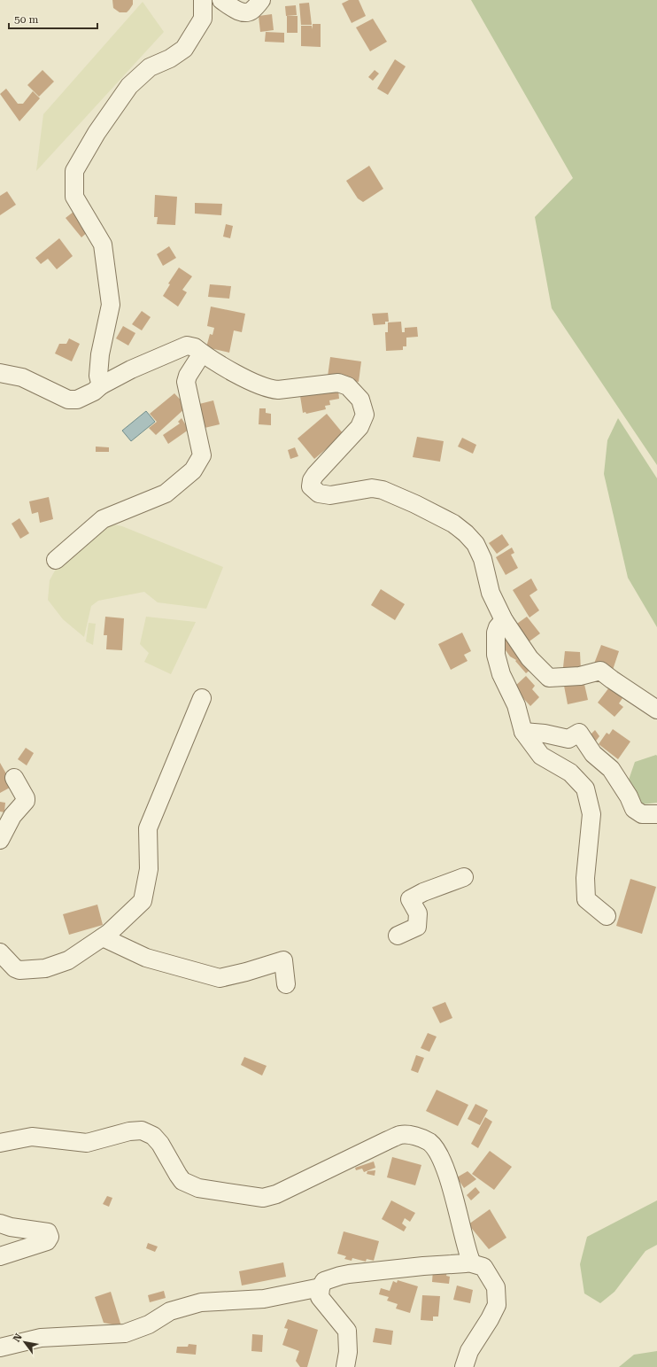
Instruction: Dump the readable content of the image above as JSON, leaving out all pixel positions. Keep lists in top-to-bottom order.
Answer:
{
  "scale_bar": "50 m",
  "north": "top left"
}
